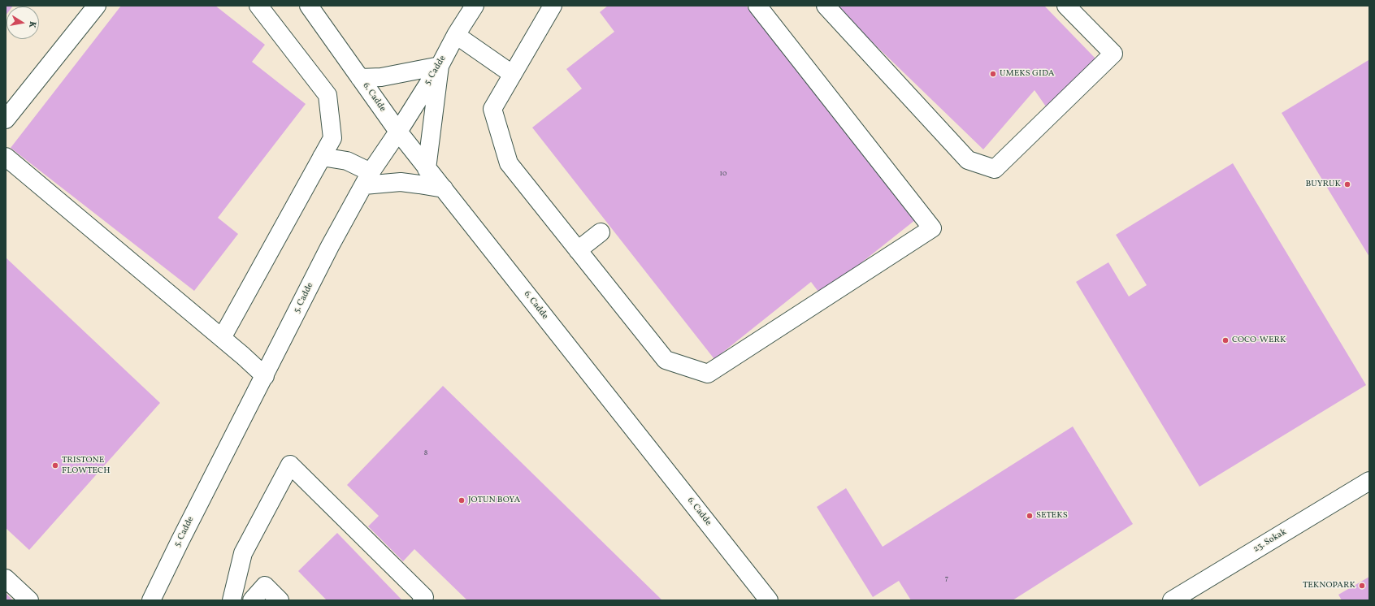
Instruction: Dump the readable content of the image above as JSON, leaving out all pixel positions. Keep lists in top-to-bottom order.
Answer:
{
  "streets": {
    "street": ["5. Cadde", "6. Cadde", "23. Sokak"]
  },
  "crossings": [
    ["5. Cadde", "6. Cadde"]
  ],
  "places": [
    "UMEKS GIDA",
    "BUYRUK",
    "COCO-WERK",
    "TRISTONE FLOWTECH",
    "JOTUN BOYA",
    "SETEKS",
    "TEKNOPARK"
  ],
  "house_numbers": ["10", "8", "7"],
  "north": "right"
}
